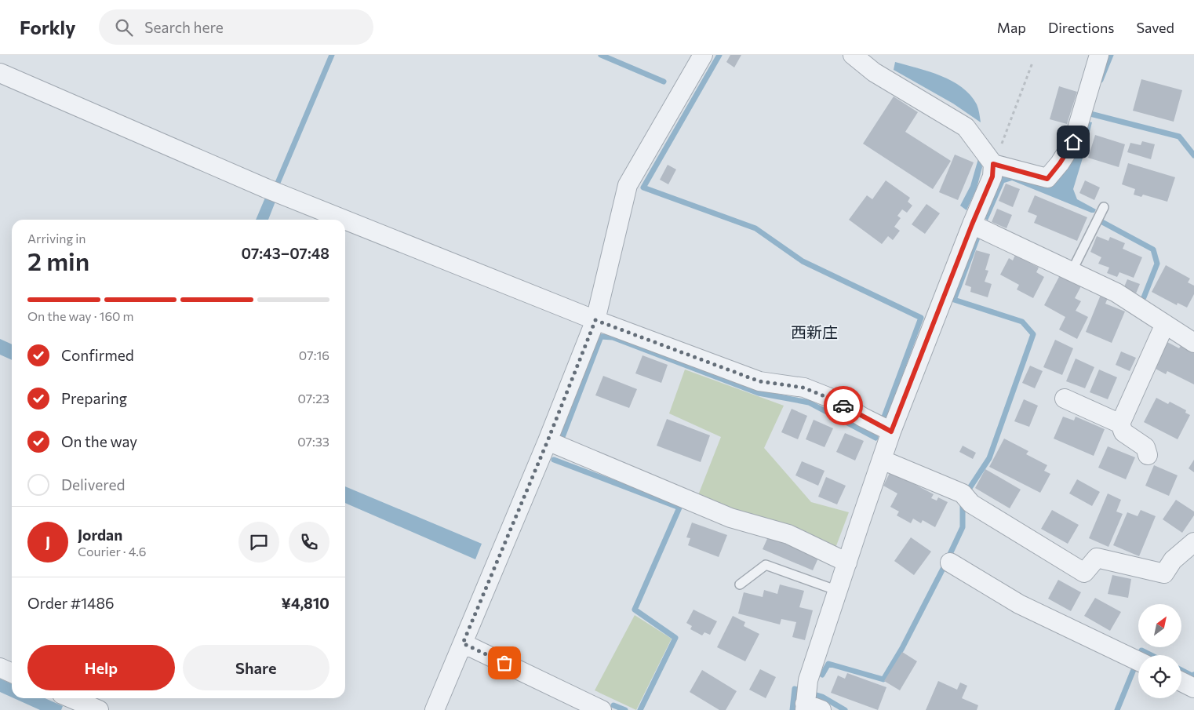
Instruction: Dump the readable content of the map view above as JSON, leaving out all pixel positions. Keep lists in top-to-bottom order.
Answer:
{
  "districts": ["西新庄"],
  "north": "top right",
  "page": {
    "header": "Forkly",
    "search": "Search here",
    "nav": ["Map", "Directions", "Saved"],
    "heading": ["2 min", "Arriving in", "07:43–07:48"],
    "panel": [
      "Jordan",
      "Courier · 4.6",
      "Order #1486",
      "¥4,810"
    ],
    "bar": "On the way · 160 m",
    "list": [
      ["Confirmed", "07:16"],
      ["Preparing", "07:23"],
      ["On the way", "07:33"],
      "Delivered"
    ],
    "round": "J",
    "buttons": ["Help", "Share"]
  }
}
